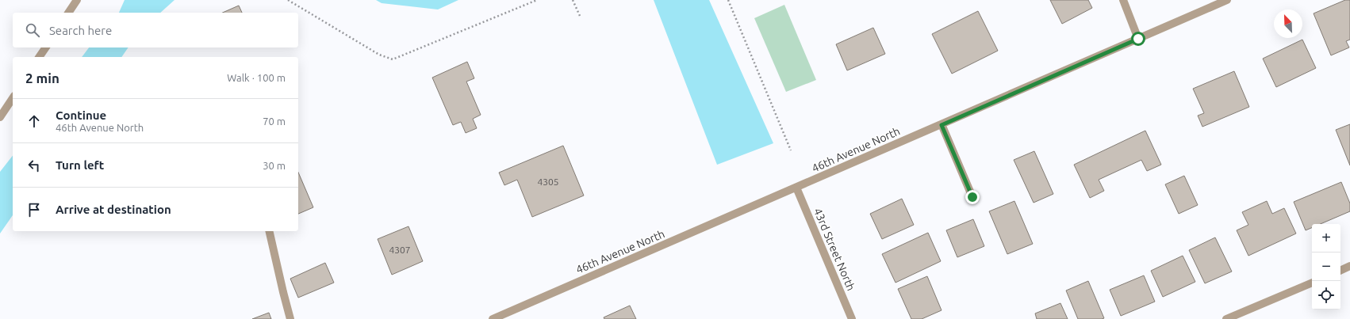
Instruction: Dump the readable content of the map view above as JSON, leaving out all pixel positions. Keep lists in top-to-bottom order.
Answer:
{
  "streets": {
    "street": ["46th Avenue North", "43rd Street North"]
  },
  "crossings": [
    ["46th Avenue North", "43rd Street North"]
  ],
  "house_numbers": ["4305", "4307"],
  "north": "top left",
  "page": {
    "search": "Search here",
    "heading": ["2 min", "Walk · 100 m"],
    "list": [
      ["Continue", "46th Avenue North", "70 m"],
      ["Turn left", "30 m"],
      "Arrive at destination"
    ],
    "map_buttons": ["+", "−"]
  }
}
